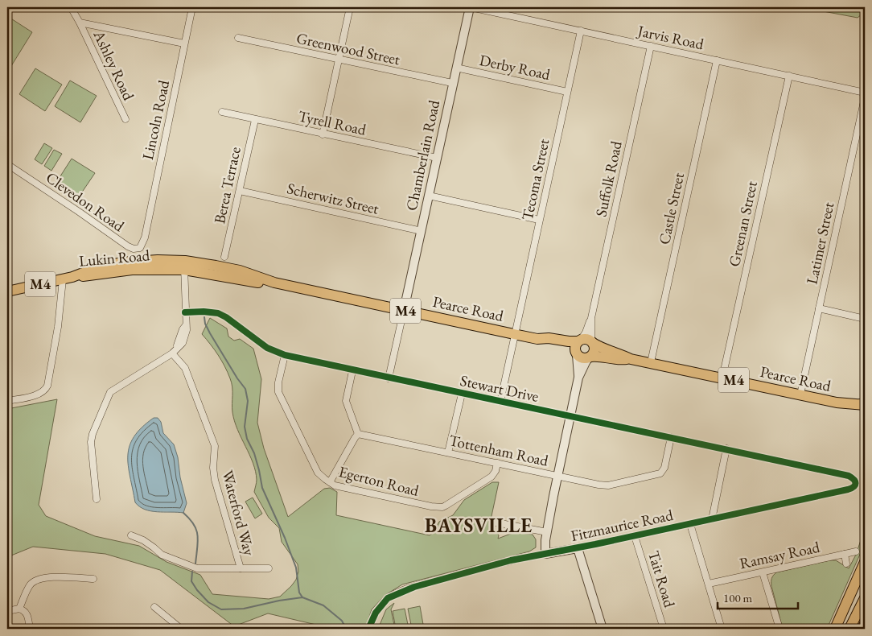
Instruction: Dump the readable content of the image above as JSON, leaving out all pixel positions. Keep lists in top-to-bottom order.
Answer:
{
  "streets": {
    "main road": ["Lukin Road", "M4", "Pearce Road"],
    "street": [
      "Jarvis Road",
      "Greenwood Street",
      "Ashley Road",
      "Derby Road",
      "Lincoln Road",
      "Tyrell Road",
      "Chamberlain Road",
      "Suffolk Road",
      "Tecoma Street",
      "Berea Terrace",
      "Scherwitz Street",
      "Clevedon Road",
      "Castle Street",
      "Greenan Street",
      "Latimer Street",
      "Stewart Drive",
      "Tottenham Road",
      "Egerton Road",
      "Waterford Way",
      "Fitzmaurice Road",
      "Ramsay Road",
      "Tait Road"
    ]
  },
  "crossings": [
    ["Jarvis Road", "Chamberlain Road"],
    ["Jarvis Road", "Suffolk Road"],
    ["Jarvis Road", "Tecoma Street"],
    ["Jarvis Road", "Castle Street"],
    ["Jarvis Road", "Greenan Street"],
    ["Greenwood Street", "Chamberlain Road"],
    ["Ashley Road", "Lincoln Road"],
    ["Derby Road", "Chamberlain Road"],
    ["Derby Road", "Tecoma Street"],
    ["Lincoln Road", "Clevedon Road"],
    ["Tyrell Road", "Chamberlain Road"],
    ["Tyrell Road", "Berea Terrace"],
    ["Chamberlain Road", "Scherwitz Street"],
    ["Chamberlain Road", "Pearce Road"],
    ["Suffolk Road", "Pearce Road"],
    ["Tecoma Street", "Pearce Road"],
    ["Tecoma Street", "Stewart Drive"],
    ["Berea Terrace", "Scherwitz Street"],
    ["Castle Street", "Pearce Road"],
    ["Greenan Street", "Pearce Road"],
    ["Latimer Street", "Pearce Road"],
    ["Lukin Road", "Pearce Road"],
    ["Stewart Drive", "Tottenham Road"],
    ["Stewart Drive", "Egerton Road"],
    ["Stewart Drive", "Fitzmaurice Road"],
    ["Tottenham Road", "Egerton Road"],
    ["Fitzmaurice Road", "Tait Road"]
  ],
  "districts": ["BAYSVILLE"],
  "scale_bar": "100 m"
}
